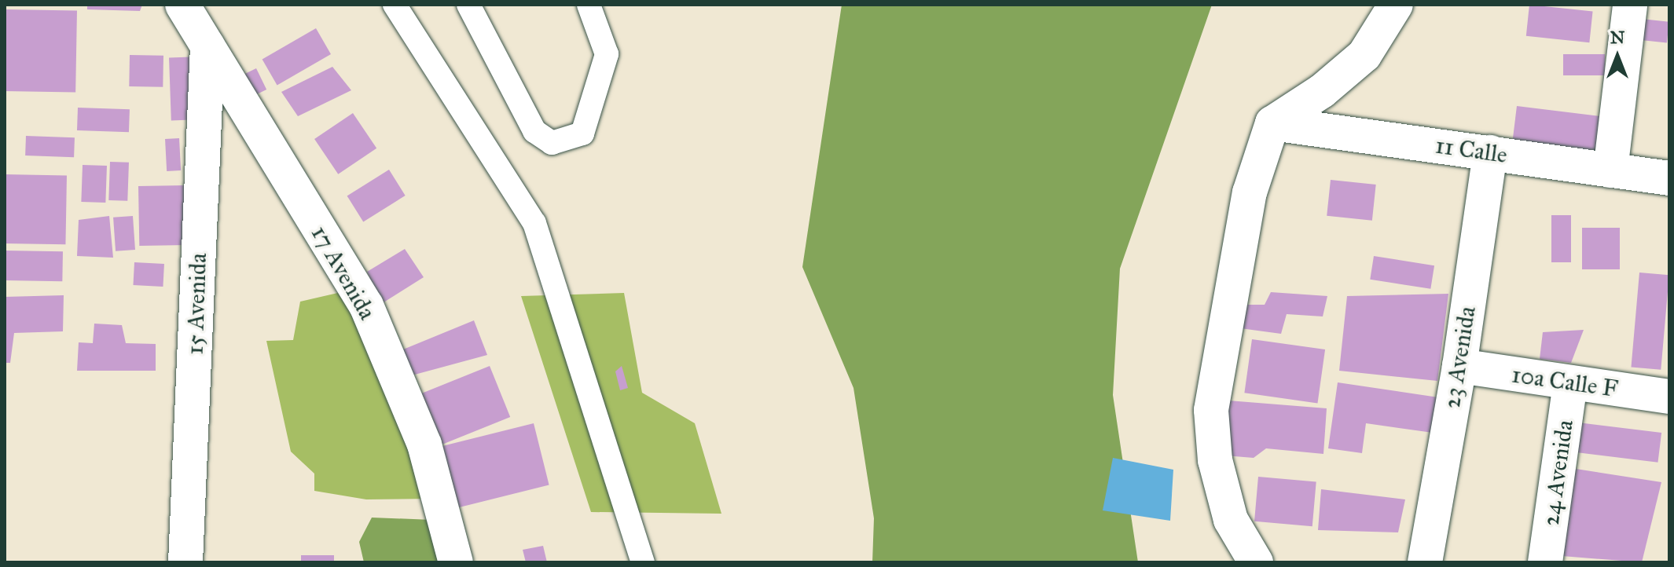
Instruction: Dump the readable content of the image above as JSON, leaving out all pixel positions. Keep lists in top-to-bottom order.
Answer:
{
  "streets": {
    "street": [
      "11 Calle",
      "17 Avenida",
      "15 Avenida",
      "23 Avenida",
      "10a Calle F",
      "24 Avenida"
    ]
  },
  "crossings": [
    ["11 Calle", "23 Avenida"],
    ["17 Avenida", "15 Avenida"],
    ["23 Avenida", "10a Calle F"],
    ["10a Calle F", "24 Avenida"]
  ],
  "north": "top"
}
